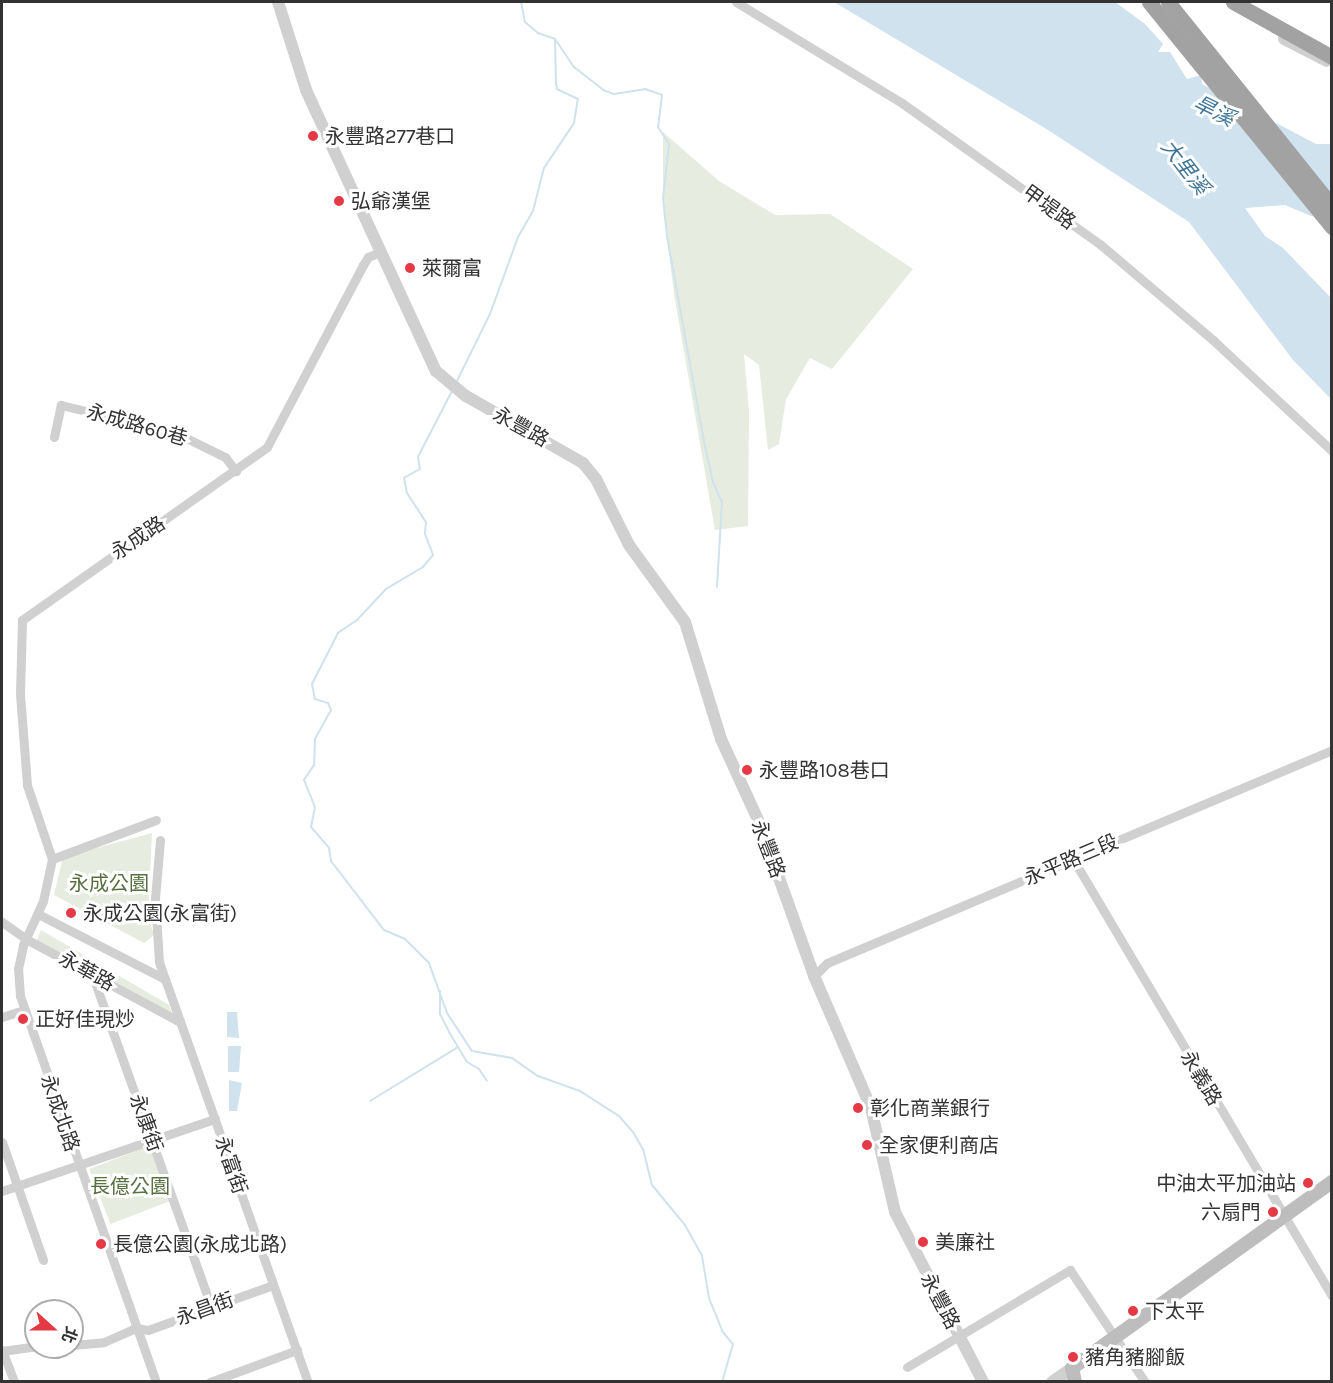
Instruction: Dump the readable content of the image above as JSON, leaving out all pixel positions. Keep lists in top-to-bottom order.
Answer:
{
  "streets": {
    "street": [
      "甲堤路",
      "永成路60巷",
      "永豐路",
      "永成路",
      "永平路三段",
      "永華路",
      "永義路",
      "永成北路",
      "永康街",
      "永富街",
      "永昌街"
    ]
  },
  "crossings": [
    ["永成路60巷", "永成路"],
    ["永豐路", "永成路"],
    ["永豐路", "永平路三段"],
    ["永平路三段", "永義路"],
    ["永華路", "永成北路"],
    ["永華路", "永康街"],
    ["永華路", "永富街"],
    ["永成北路", "永昌街"],
    ["永康街", "永昌街"],
    ["永富街", "永昌街"]
  ],
  "water": ["旱溪", "大里溪"],
  "parks": ["永成公園", "長億公園"],
  "places": [
    "永豐路277巷口",
    "弘爺漢堡",
    "萊爾富",
    "永豐路108巷口",
    "永成公園(永富街)",
    "正好佳現炒",
    "彰化商業銀行",
    "全家便利商店",
    "中油太平加油站",
    "六扇門",
    "美廉社",
    "長億公園(永成北路)",
    "下太平",
    "豬角豬腳飯"
  ],
  "north": "right"
}
